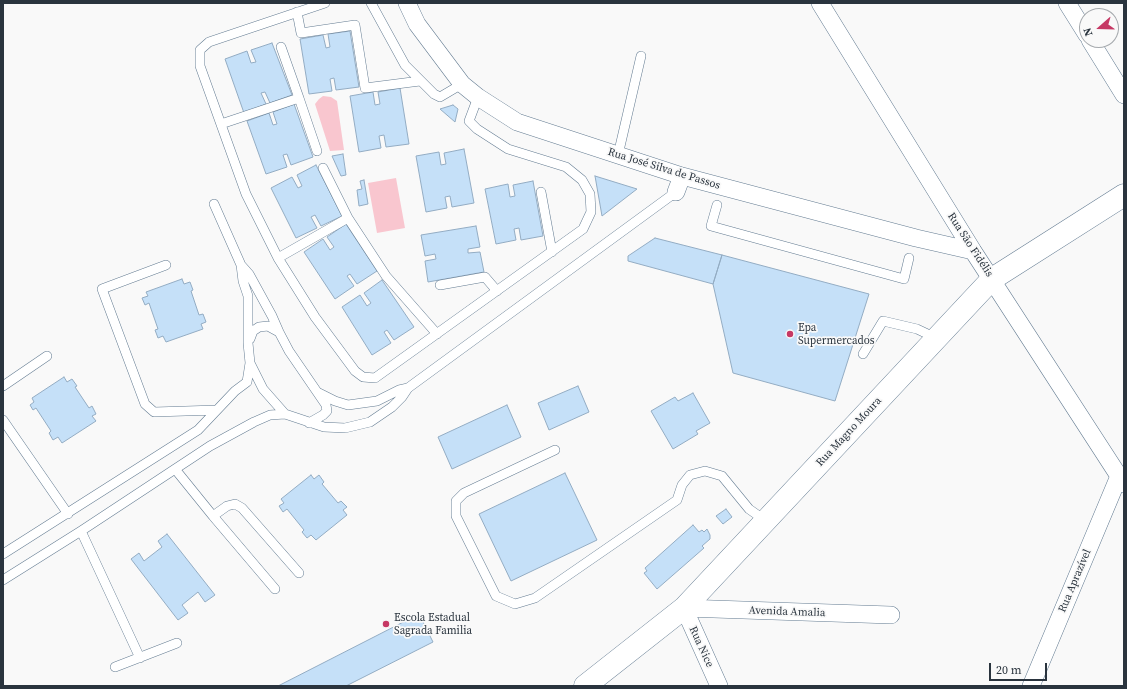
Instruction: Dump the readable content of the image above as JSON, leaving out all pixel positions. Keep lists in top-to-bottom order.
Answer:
{
  "streets": {
    "street": [
      "Rua José Silva de Passos",
      "Rua São Fidélis",
      "Rua Magno Moura",
      "Rua Aprazível",
      "Avenida Amalia",
      "Rua Nice"
    ]
  },
  "crossings": [
    ["Rua José Silva de Passos", "Rua São Fidélis"],
    ["Rua São Fidélis", "Rua Magno Moura"],
    ["Rua São Fidélis", "Rua Aprazível"],
    ["Rua Magno Moura", "Avenida Amalia"],
    ["Rua Magno Moura", "Rua Nice"],
    ["Avenida Amalia", "Rua Nice"]
  ],
  "places": ["Epa Supermercados", "Escola Estadual Sagrada Familia"],
  "scale_bar": "20 m",
  "north": "left"
}
